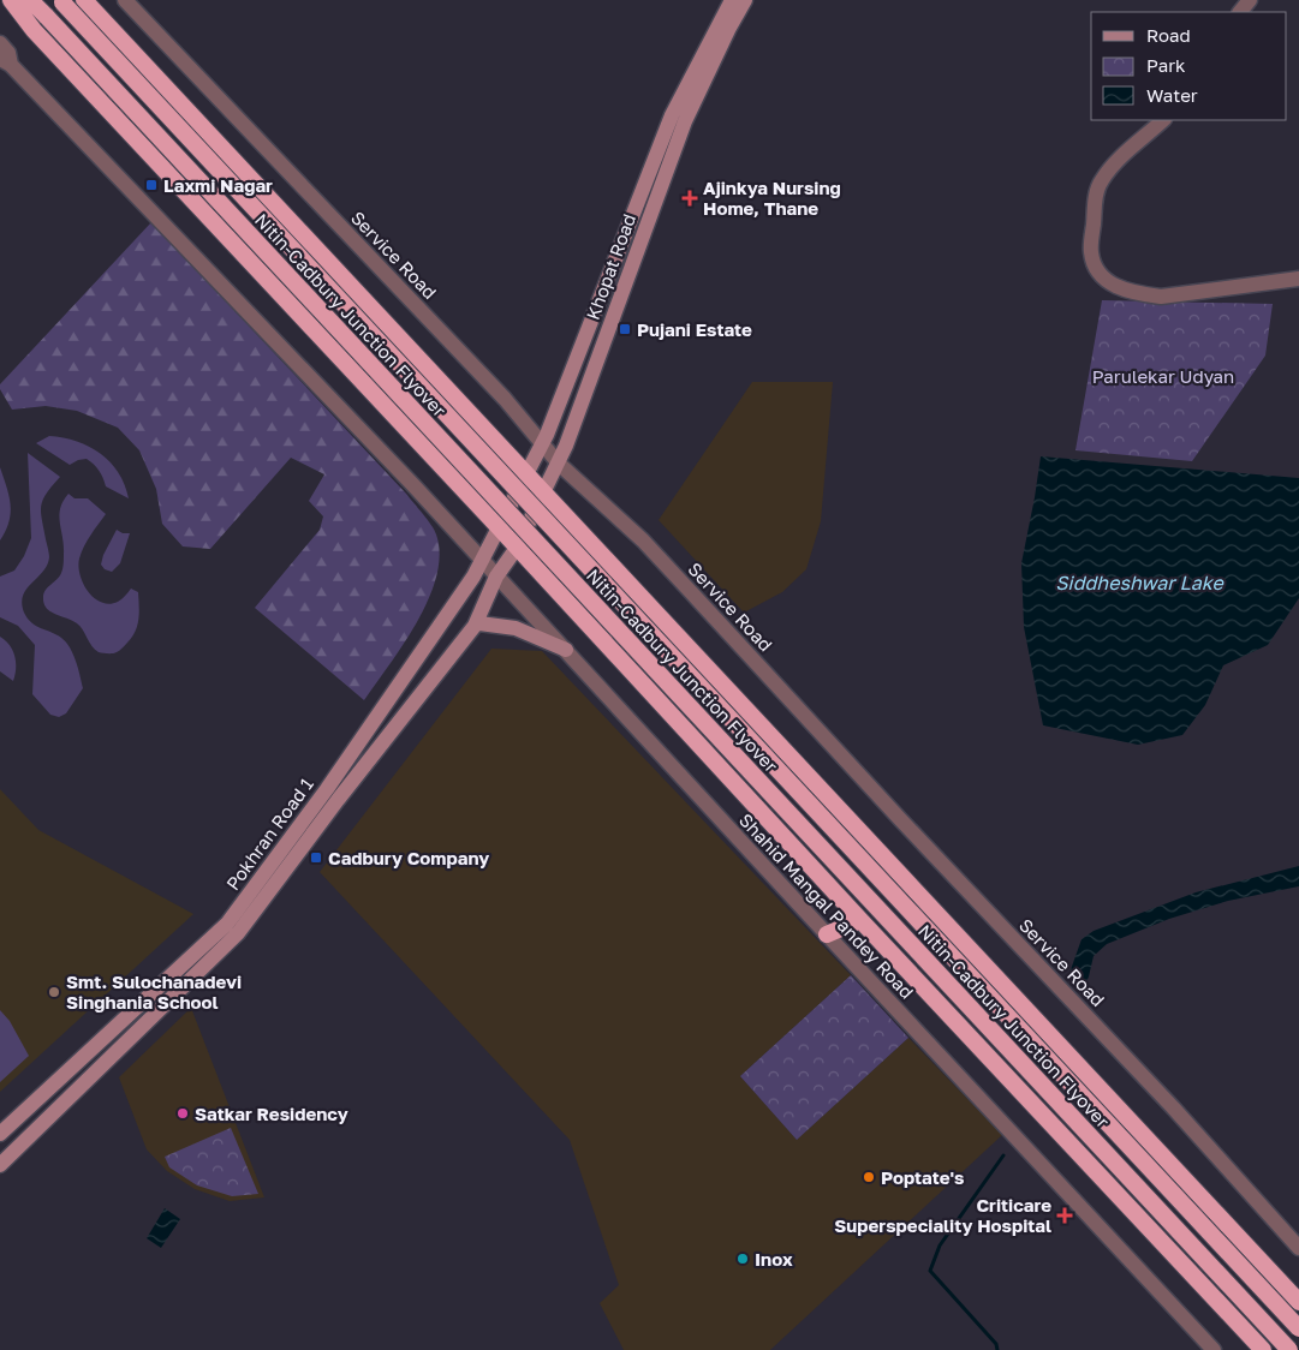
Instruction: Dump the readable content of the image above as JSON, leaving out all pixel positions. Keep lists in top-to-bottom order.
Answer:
{
  "streets": {
    "highway": ["Nitin-Cadbury Junction Flyover"],
    "main road": ["Khopat Road", "Pokhran Road 1"],
    "street": ["Service Road", "Shahid Mangal Pandey Road"]
  },
  "crossings": [
    ["Service Road", "Khopat Road"],
    ["Khopat Road", "Pokhran Road 1"],
    ["Pokhran Road 1", "Shahid Mangal Pandey Road"]
  ],
  "water": ["Siddheshwar Lake"],
  "parks": ["Parulekar Udyan"],
  "places": {
    "transit": ["Laxmi Nagar", "Pujani Estate", "Cadbury Company"],
    "health": ["Ajinkya Nursing Home, Thane", "Criticare Superspeciality Hospital"],
    "other": [
      "Smt. Sulochanadevi Singhania School",
      "Satkar Residency",
      "Poptate's",
      "Inox"
    ]
  },
  "legend": ["Road", "Park", "Water"]
}
